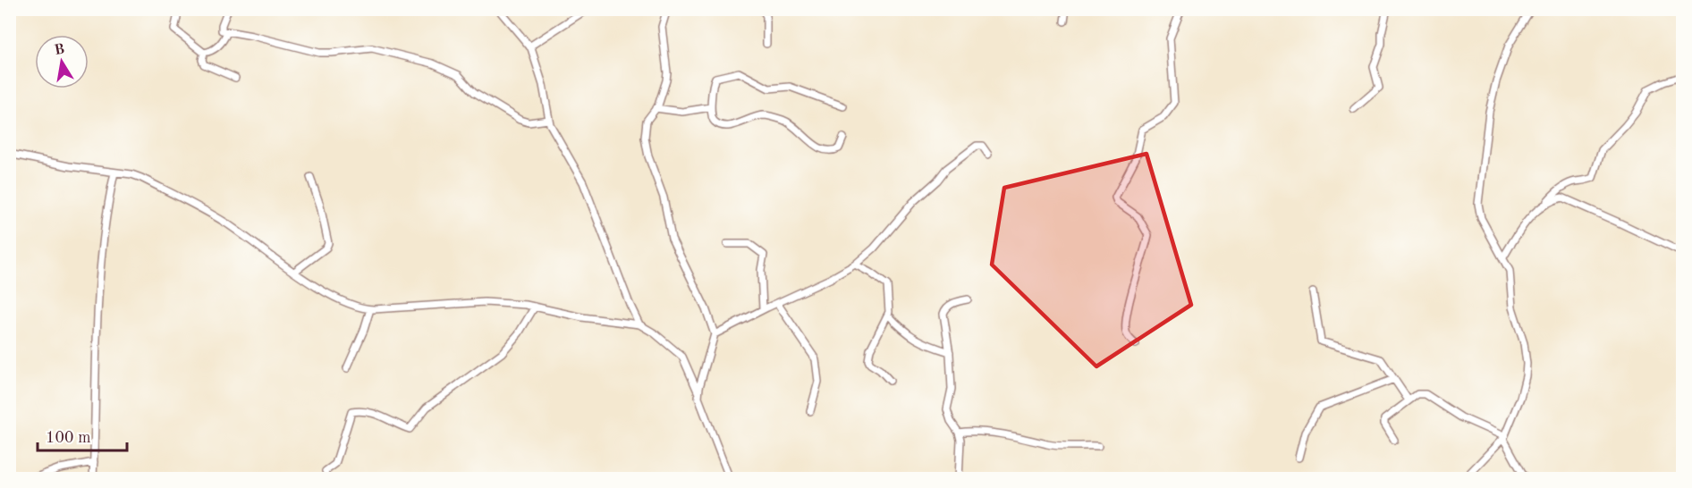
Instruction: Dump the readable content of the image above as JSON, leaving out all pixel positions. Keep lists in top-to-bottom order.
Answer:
{
  "scale_bar": "100 m",
  "north": "top"
}
